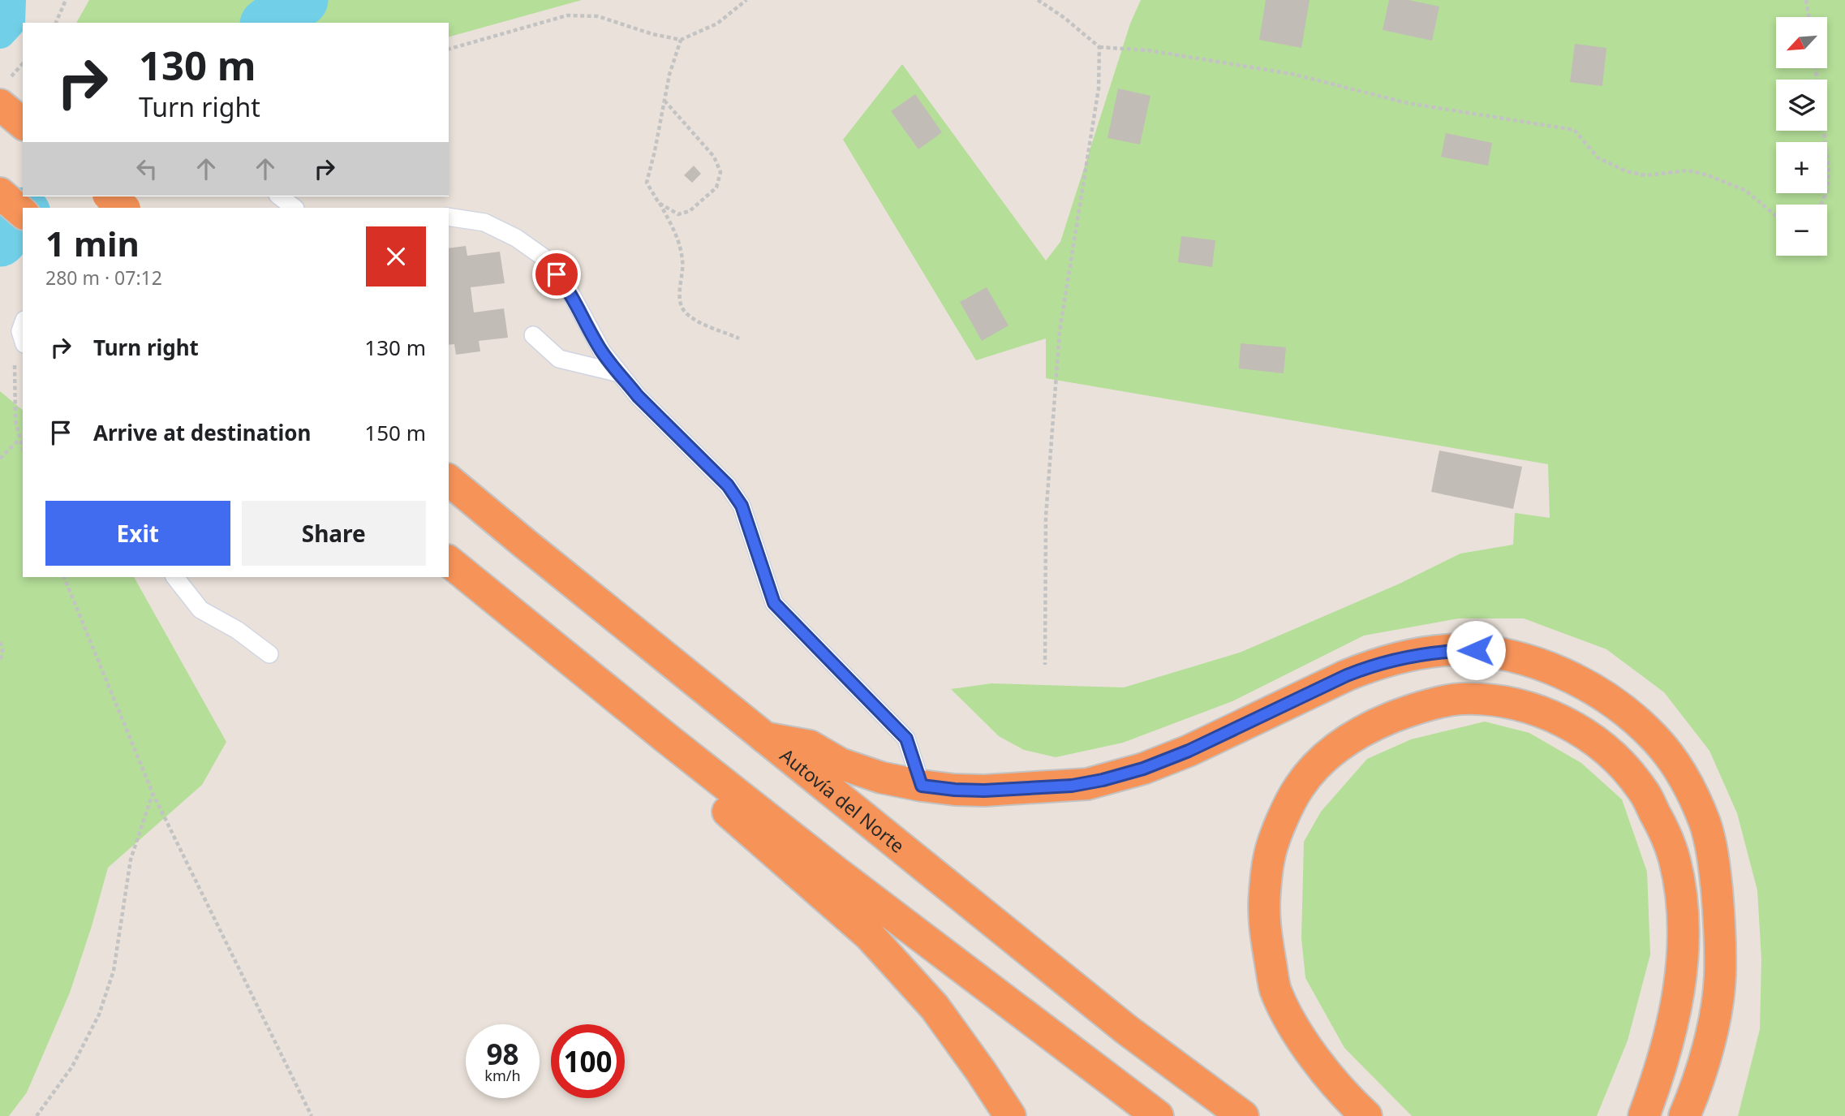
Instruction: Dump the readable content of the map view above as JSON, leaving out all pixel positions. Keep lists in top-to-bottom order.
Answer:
{
  "streets": {
    "highway": ["Autovía del Norte"]
  },
  "north": "bottom left",
  "page": {
    "map_buttons": ["+", "−"],
    "turn": ["130 m", "Turn right"],
    "heading": ["1 min", "280 m · 07:12"],
    "list": [
      {
        "name": "Turn right",
        "value": "130 m"
      },
      {
        "name": "Arrive at destination",
        "value": "150 m"
      }
    ],
    "buttons": ["Exit", "Share"],
    "speed": "98 km/h",
    "limit": "100"
  }
}
